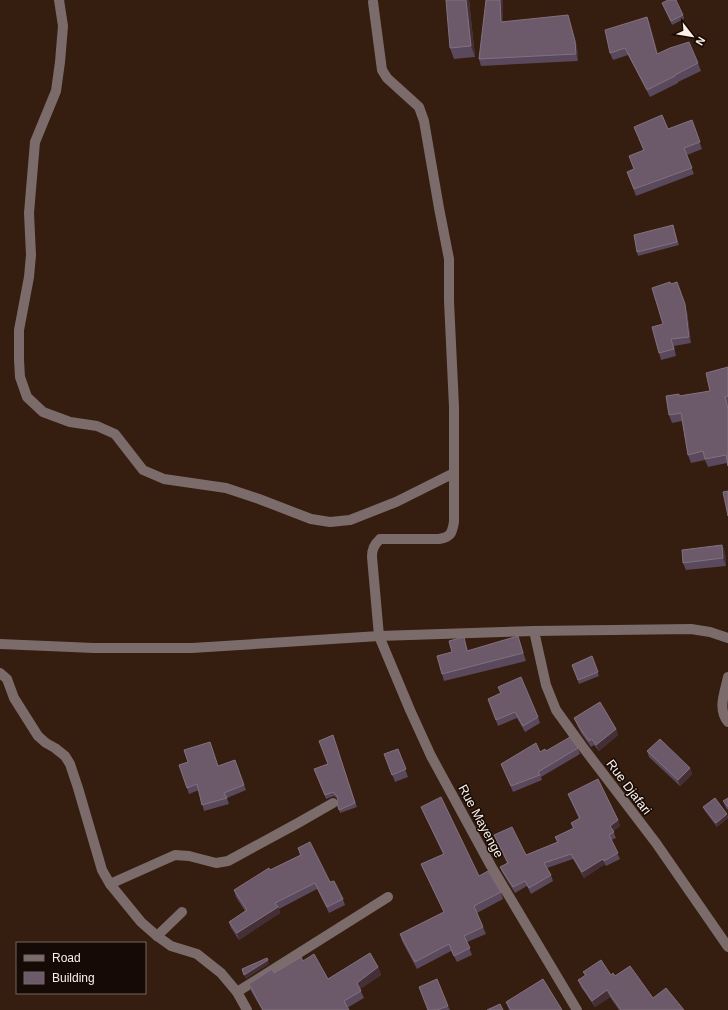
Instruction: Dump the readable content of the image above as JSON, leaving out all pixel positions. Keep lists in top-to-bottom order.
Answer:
{
  "streets": {
    "street": ["Rue Djafari", "Rue Mayenge"]
  },
  "legend": ["Road", "Building"],
  "north": "bottom right"
}
